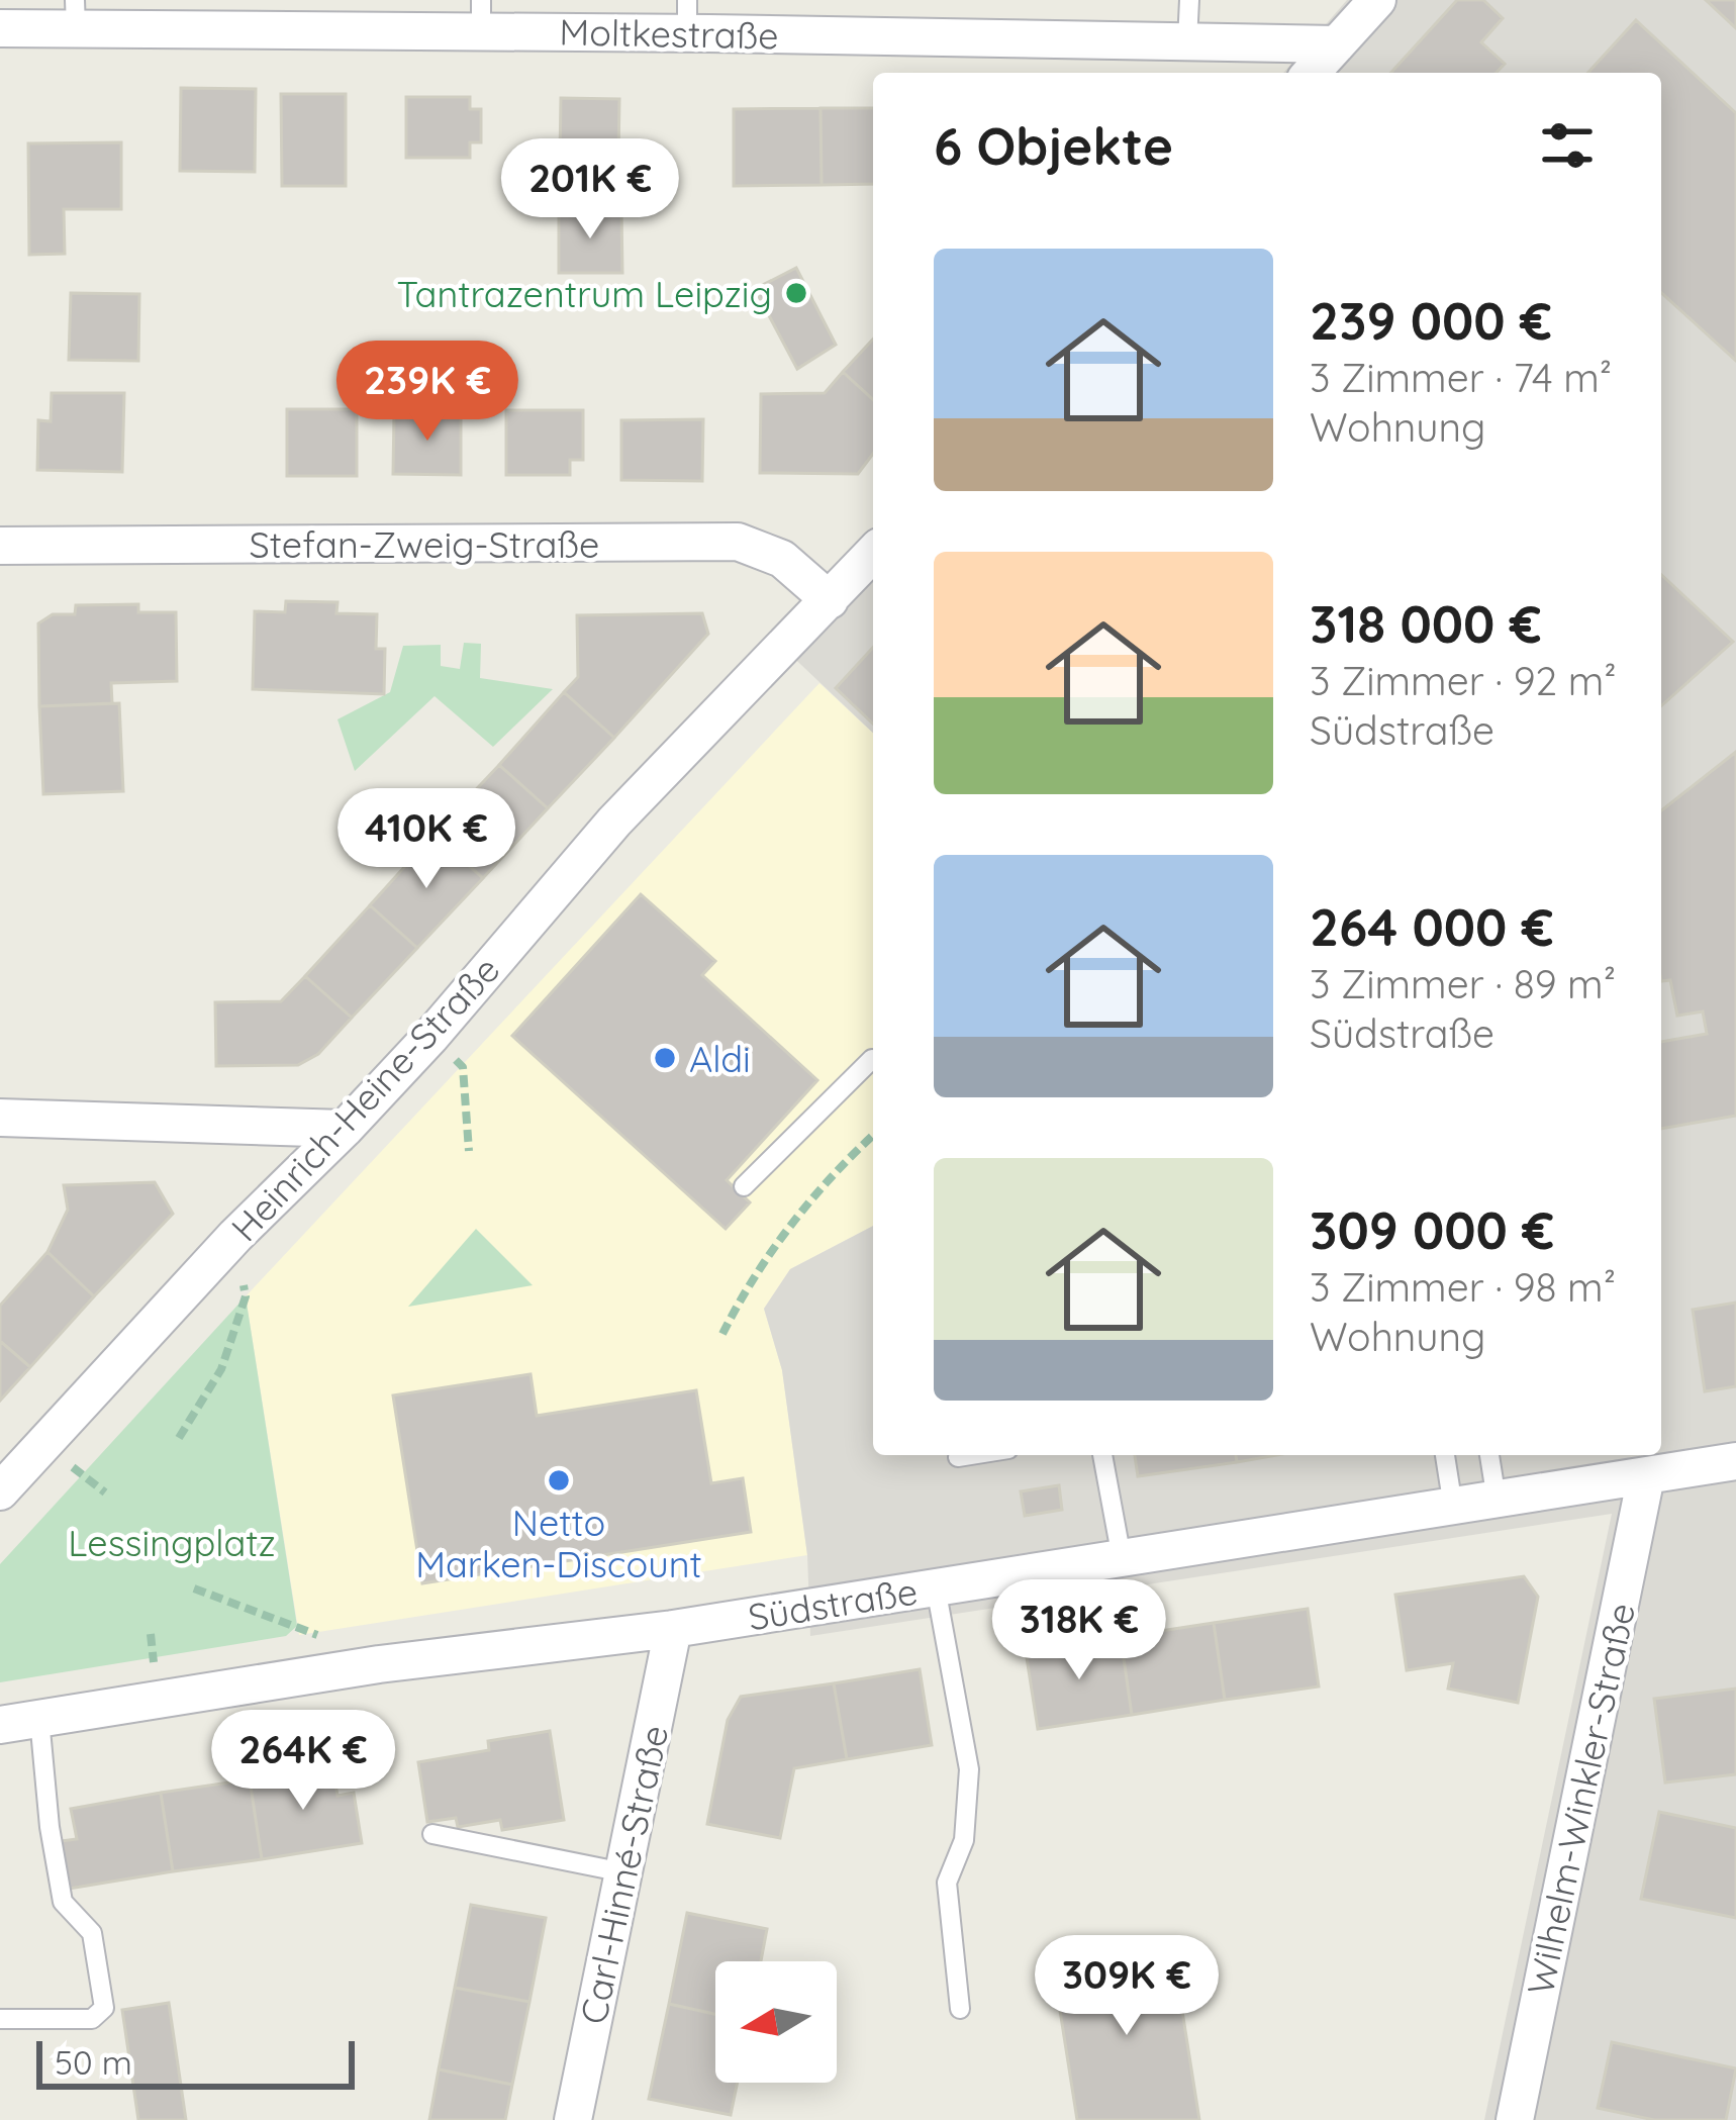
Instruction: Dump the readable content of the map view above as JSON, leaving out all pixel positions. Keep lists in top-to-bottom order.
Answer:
{
  "streets": {
    "street": [
      "Moltkestraße",
      "Stefan-Zweig-Straße",
      "Heinrich-Heine-Straße",
      "Südstraße",
      "Wilhelm-Winkler-Straße",
      "Carl-Hinné-Straße"
    ]
  },
  "crossings": [
    ["Stefan-Zweig-Straße", "Heinrich-Heine-Straße"],
    ["Südstraße", "Wilhelm-Winkler-Straße"],
    ["Südstraße", "Carl-Hinné-Straße"]
  ],
  "parks": ["Lessingplatz"],
  "places": ["Tantrazentrum Leipzig", "Aldi", "Netto Marken-Discount"],
  "scale_bar": "50 m",
  "north": "left",
  "page": {
    "heading": "6 Objekte",
    "price": [
      "201K €",
      "239K €",
      "410K €",
      "318K €",
      "264K €",
      "309K €"
    ],
    "list": [
      {
        "name": "239 000 €",
        "note": "3 Zimmer · 74 m² · Wohnung"
      },
      {
        "name": "318 000 €",
        "note": "3 Zimmer · 92 m² · Südstraße"
      },
      {
        "name": "264 000 €",
        "note": "3 Zimmer · 89 m² · Südstraße"
      },
      {
        "name": "309 000 €",
        "note": "3 Zimmer · 98 m² · Wohnung"
      }
    ],
    "scale": "50 m"
  }
}
